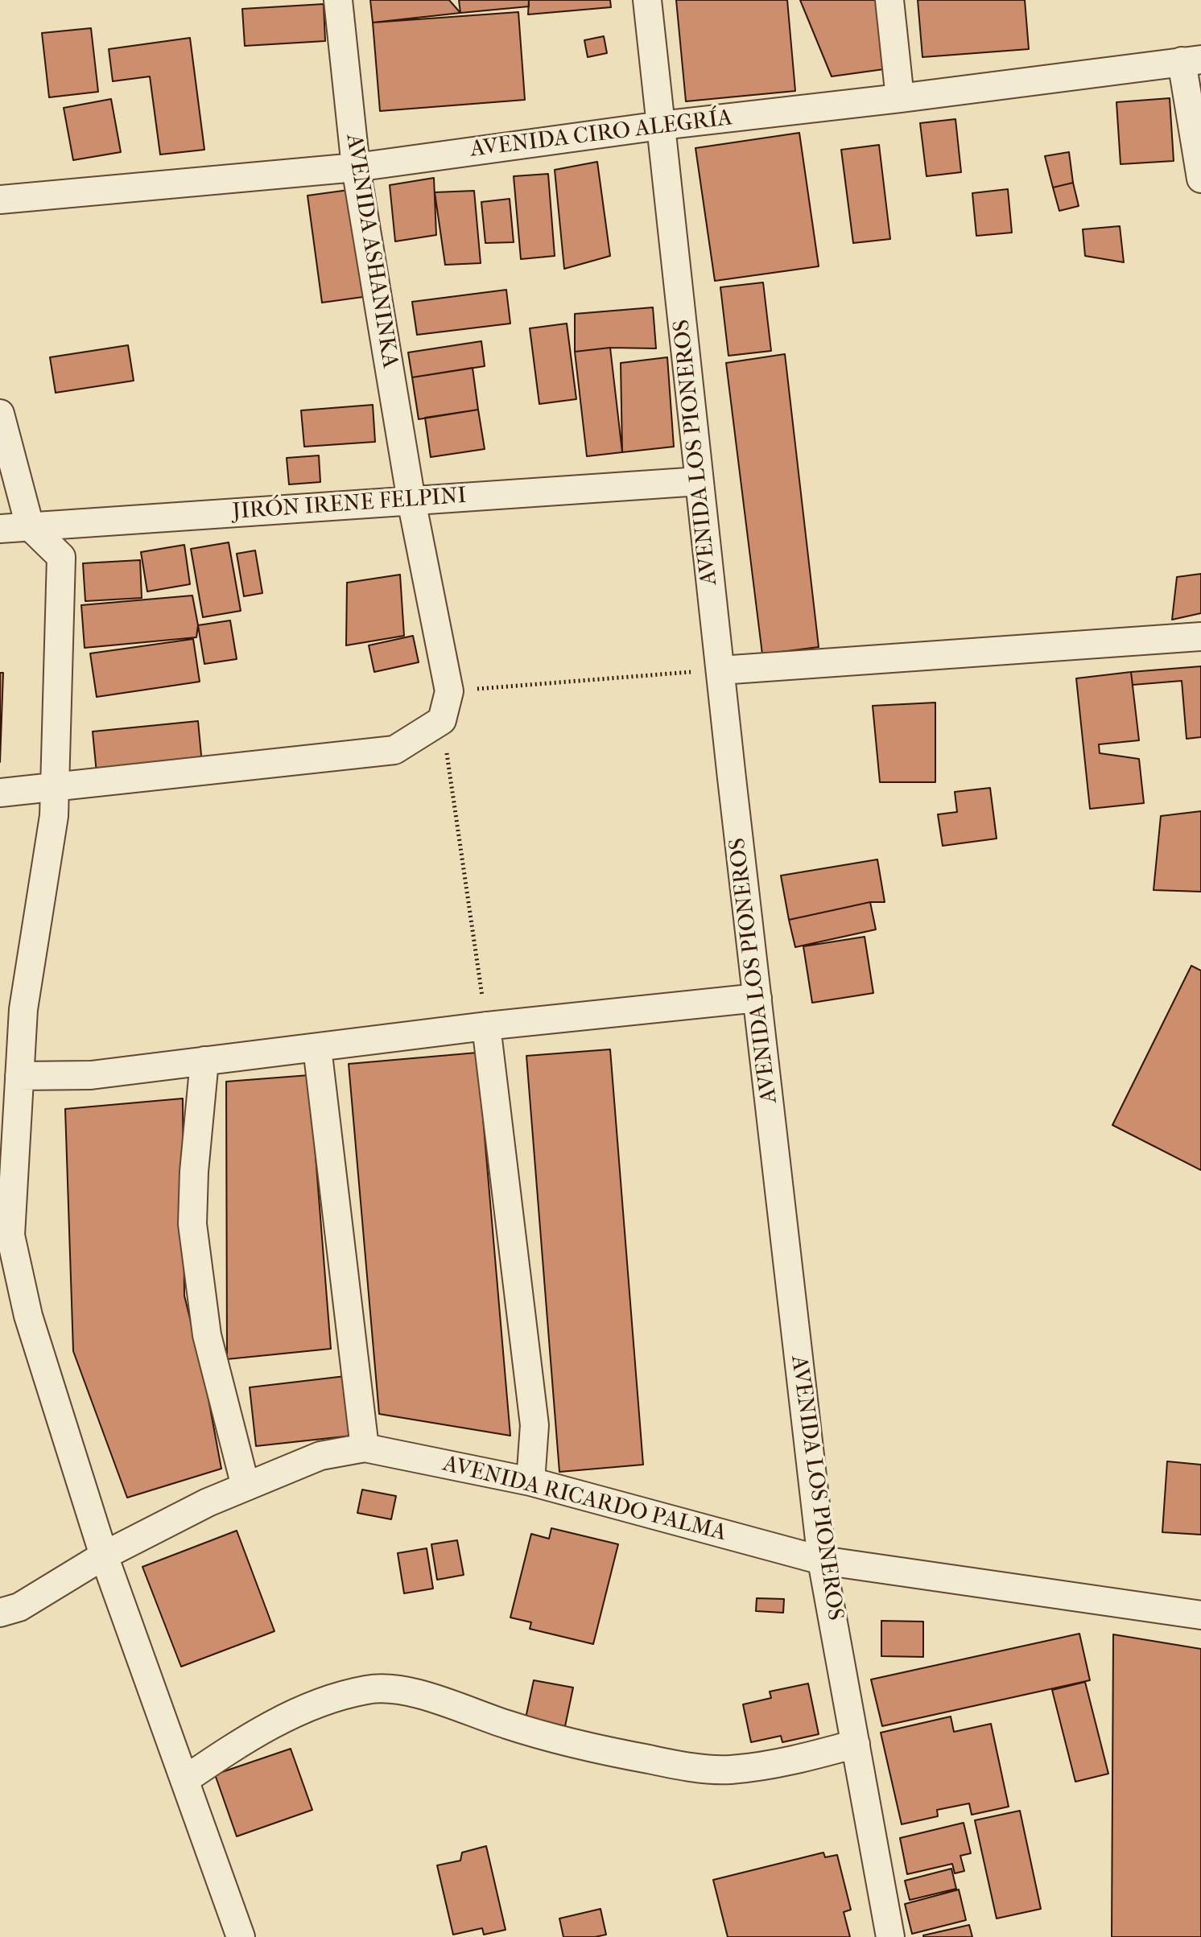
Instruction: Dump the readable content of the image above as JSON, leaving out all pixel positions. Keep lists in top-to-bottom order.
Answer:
{
  "streets": {
    "street": [
      "AVENIDA CIRO ALEGRÍA",
      "AVENIDA ASHANINKA",
      "AVENIDA LOS PIONEROS",
      "JIRÓN IRENE FELPINI",
      "AVENIDA RICARDO PALMA"
    ]
  },
  "crossings": [
    ["AVENIDA CIRO ALEGRÍA", "AVENIDA ASHANINKA"],
    ["AVENIDA CIRO ALEGRÍA", "AVENIDA LOS PIONEROS"],
    ["AVENIDA ASHANINKA", "JIRÓN IRENE FELPINI"],
    ["AVENIDA LOS PIONEROS", "JIRÓN IRENE FELPINI"],
    ["AVENIDA LOS PIONEROS", "AVENIDA RICARDO PALMA"]
  ]
}
